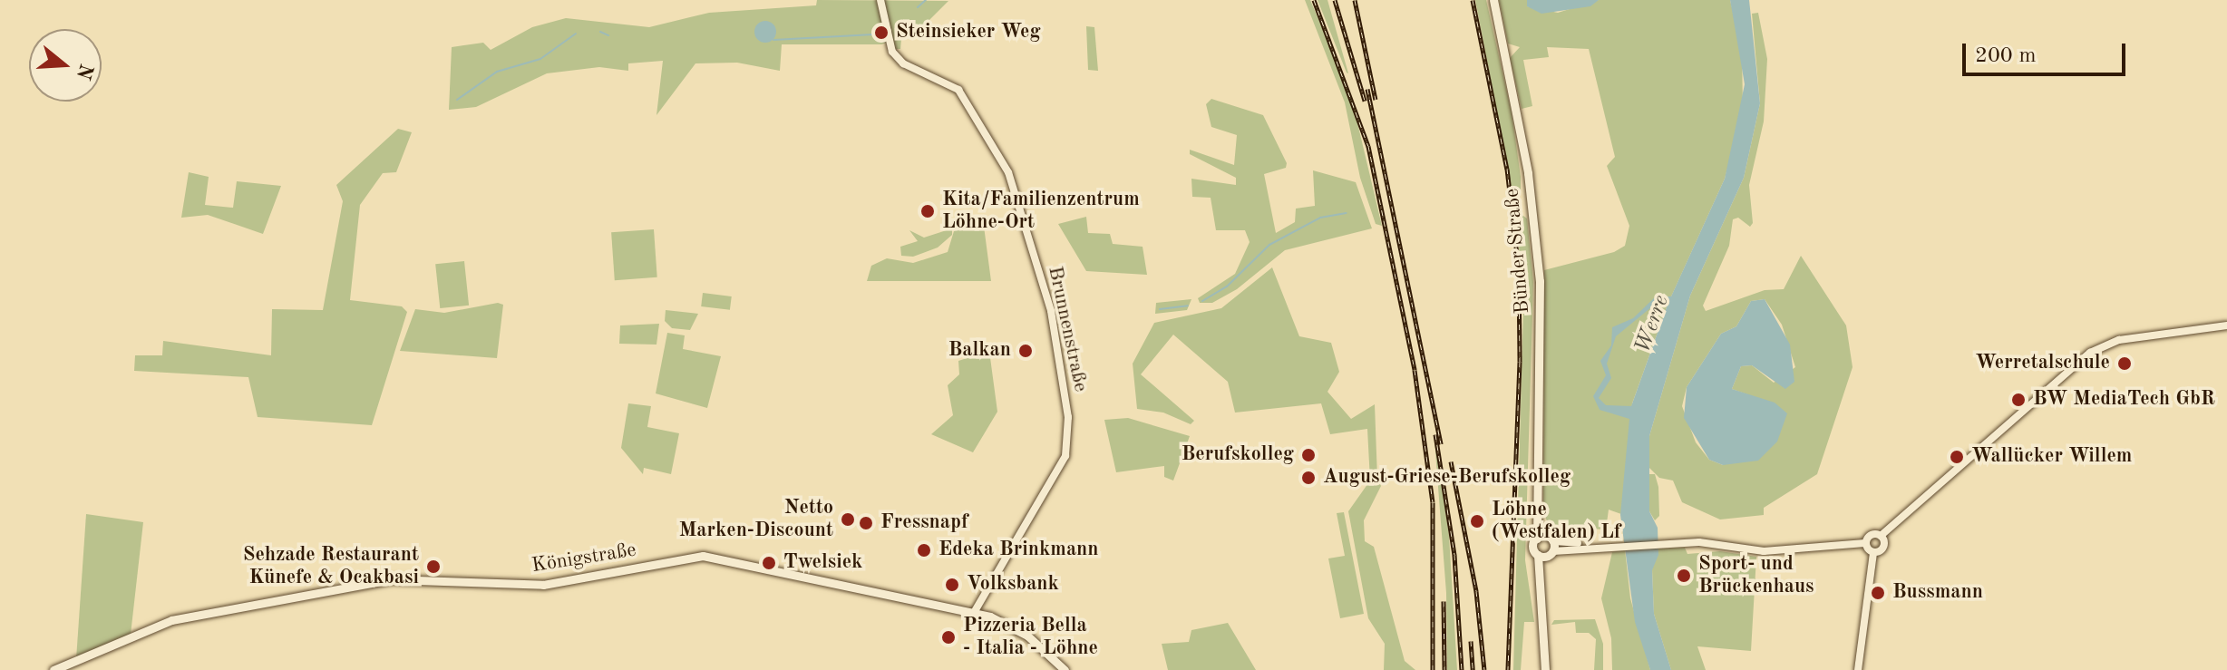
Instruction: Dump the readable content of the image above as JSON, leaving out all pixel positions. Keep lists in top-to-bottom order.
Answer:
{
  "streets": {
    "main road": ["Bünder Straße", "Königstraße"],
    "street": ["Brunnenstraße"]
  },
  "crossings": [
    ["Brunnenstraße", "Königstraße"]
  ],
  "water": ["Werre"],
  "places": [
    "Steinsieker Weg",
    "Kita/Familienzentrum Löhne-Ort",
    "Balkan",
    "Werretalschule",
    "BW MediaTech GbR",
    "Berufskolleg",
    "Wallücker Willem",
    "August-Griese-Berufskolleg",
    "Netto Marken-Discount",
    "Löhne (Westfalen) Lf",
    "Fressnapf",
    "Edeka Brinkmann",
    "Twelsiek",
    "Sehzade Restaurant Künefe & Ocakbasi",
    "Sport- und Brückenhaus",
    "Volksbank",
    "Bussmann",
    "Pizzeria Bella - Italia - Löhne"
  ],
  "scale_bar": "200 m",
  "north": "right"
}
